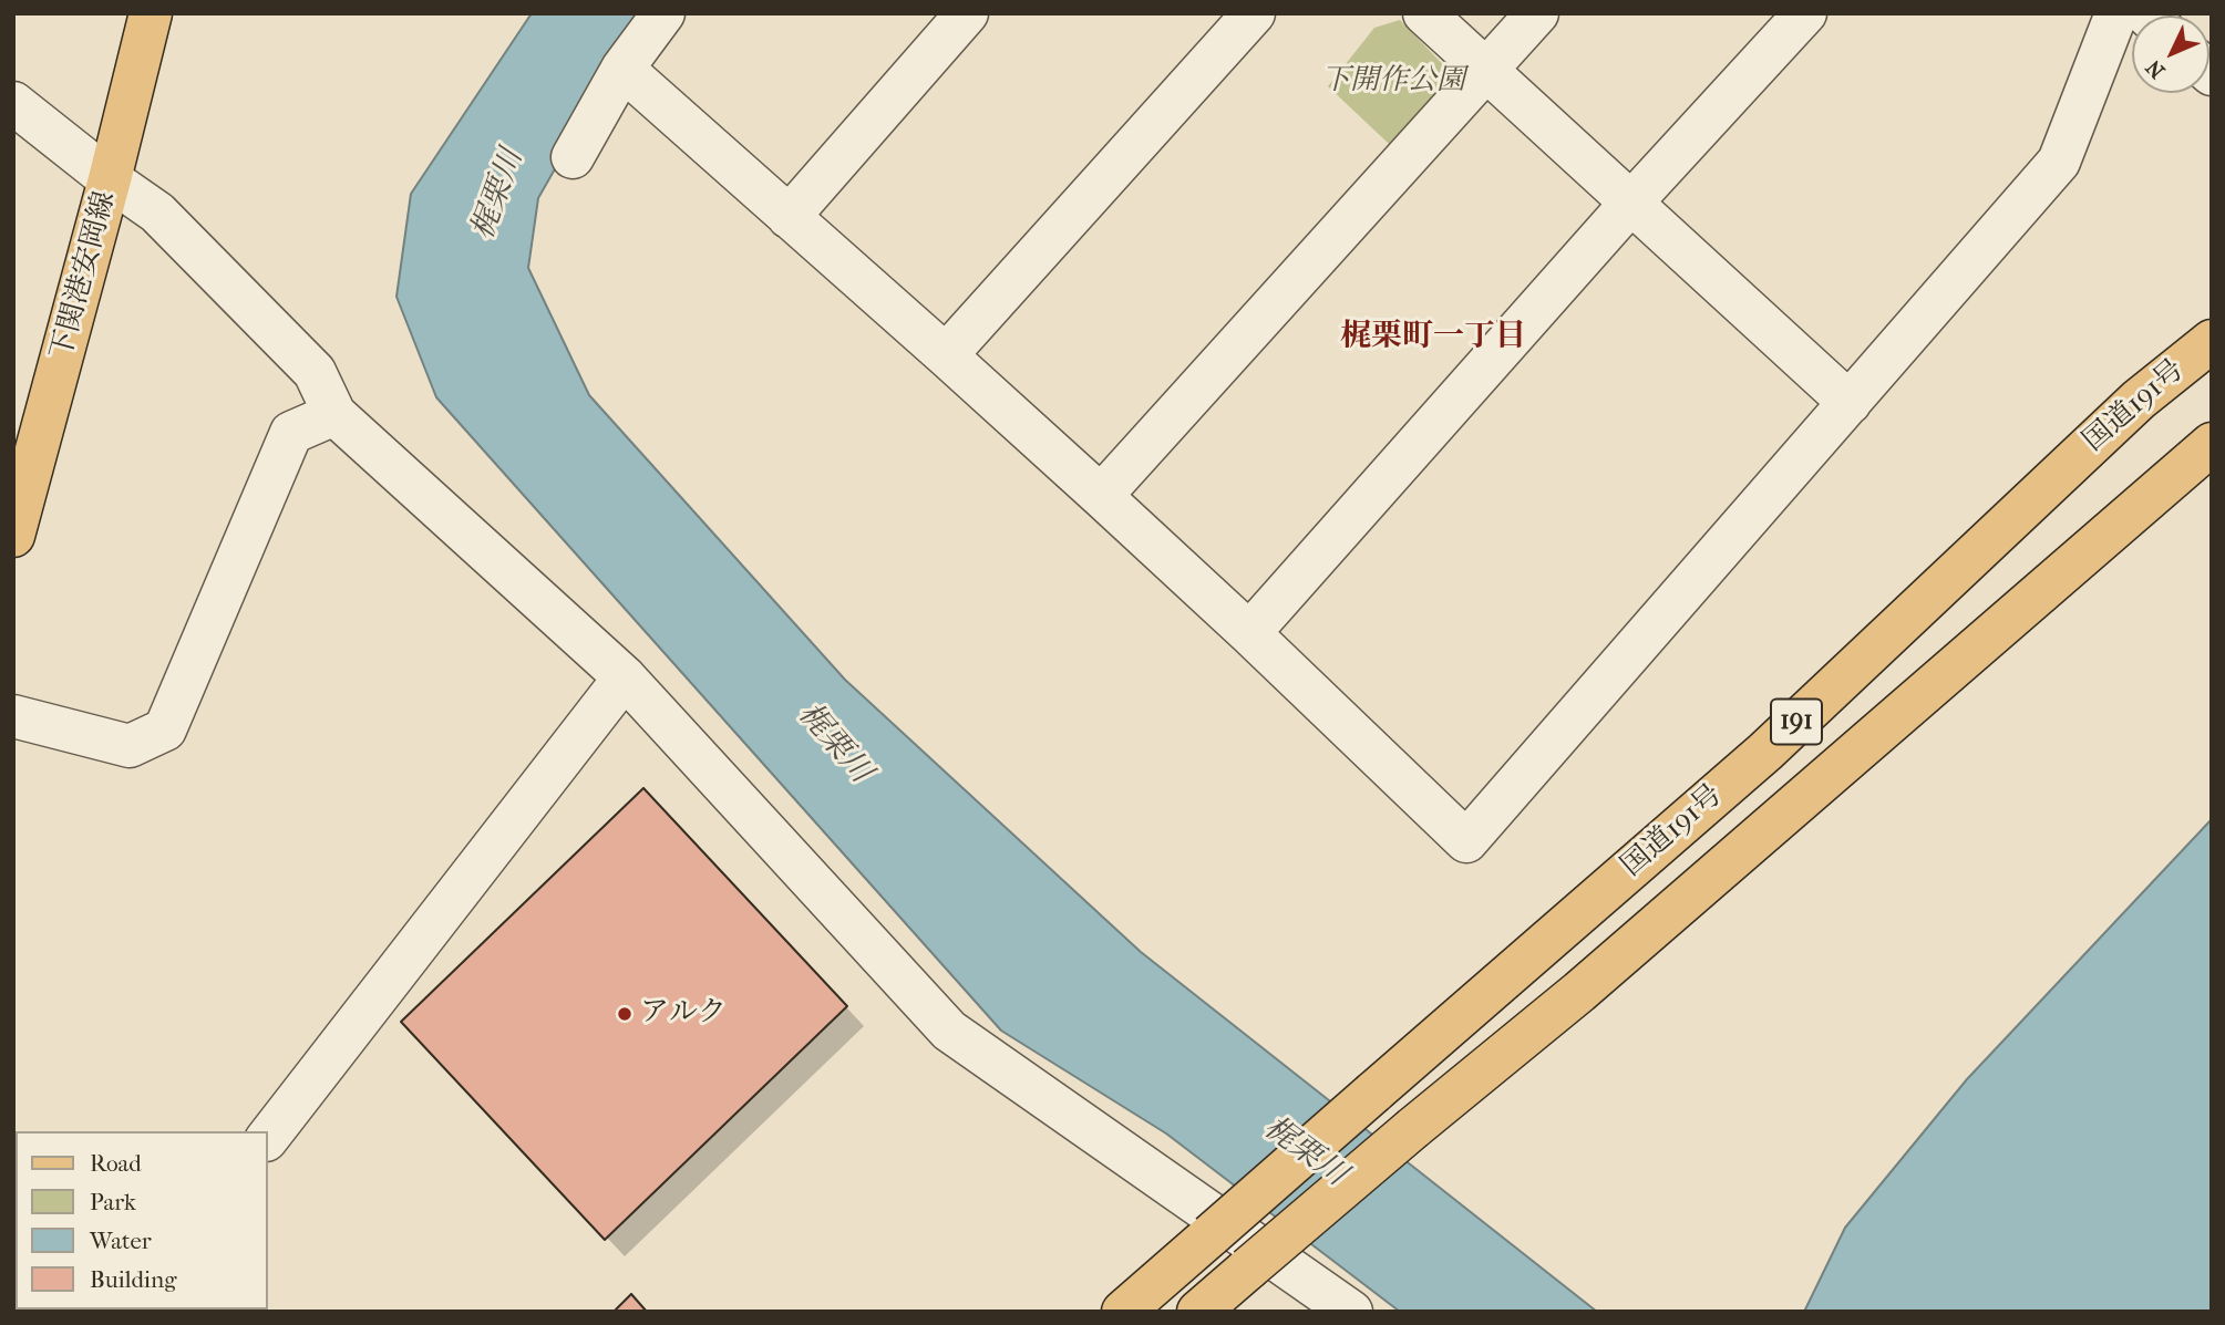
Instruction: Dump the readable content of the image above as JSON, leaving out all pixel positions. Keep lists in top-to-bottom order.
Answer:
{
  "streets": {
    "main road": ["下関港安岡線", "国道191号", "191"]
  },
  "districts": ["梶栗町一丁目"],
  "water": ["梶栗川"],
  "parks": ["下開作公園"],
  "places": ["アルク"],
  "legend": [
    "Road",
    "Park",
    "Water",
    "Building"
  ],
  "north": "bottom left"
}
